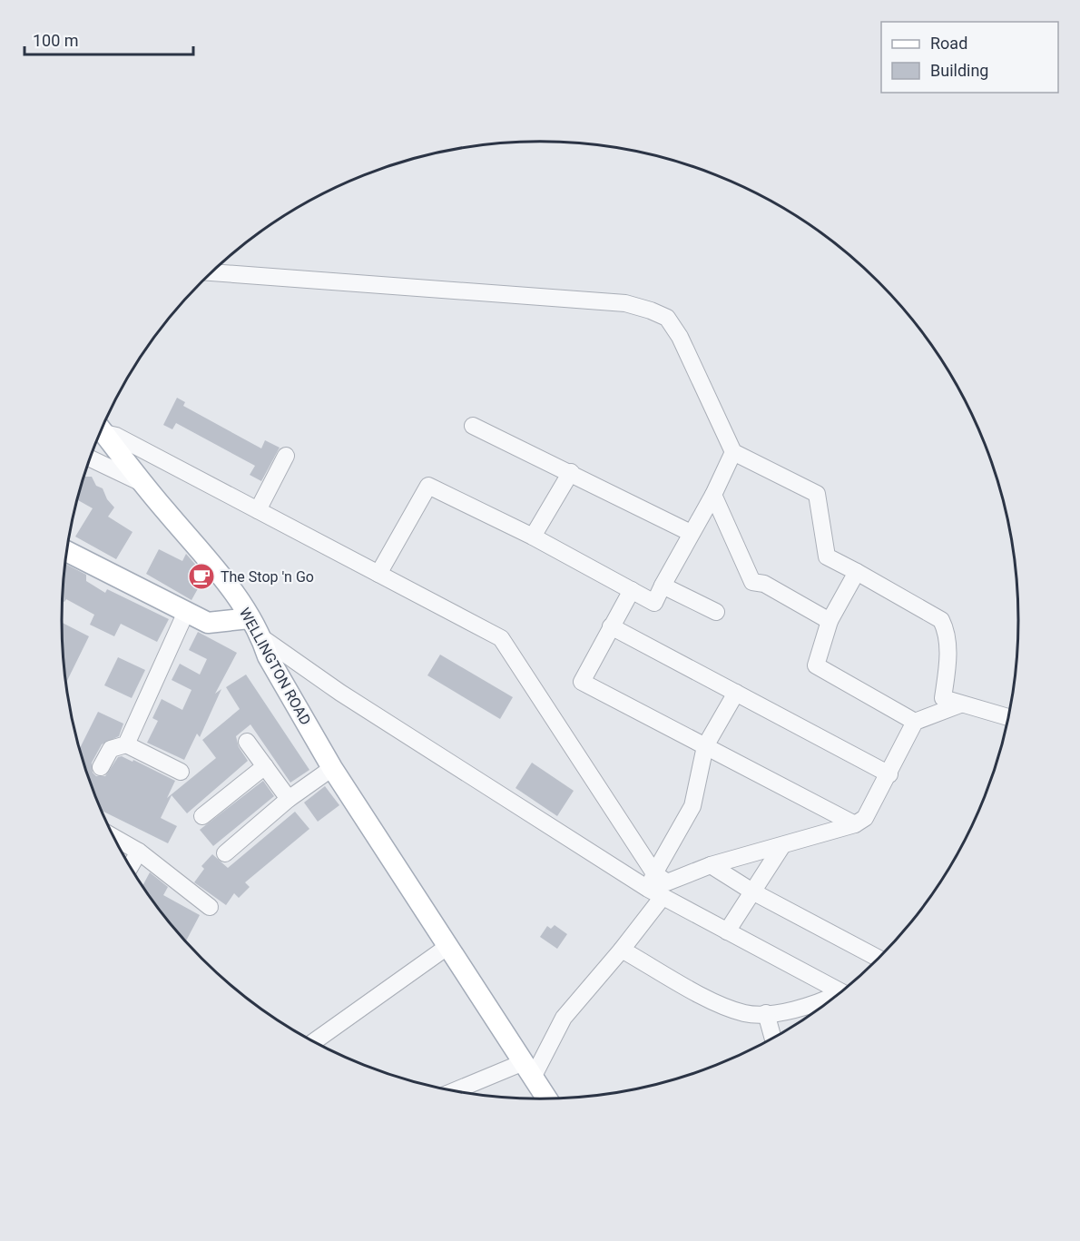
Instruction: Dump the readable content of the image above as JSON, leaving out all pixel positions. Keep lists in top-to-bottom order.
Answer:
{
  "streets": {
    "main road": ["WELLINGTON ROAD"]
  },
  "places": {
    "cafe": ["The Stop 'n Go"]
  },
  "legend": ["Road", "Building"],
  "scale_bar": "100 m"
}
